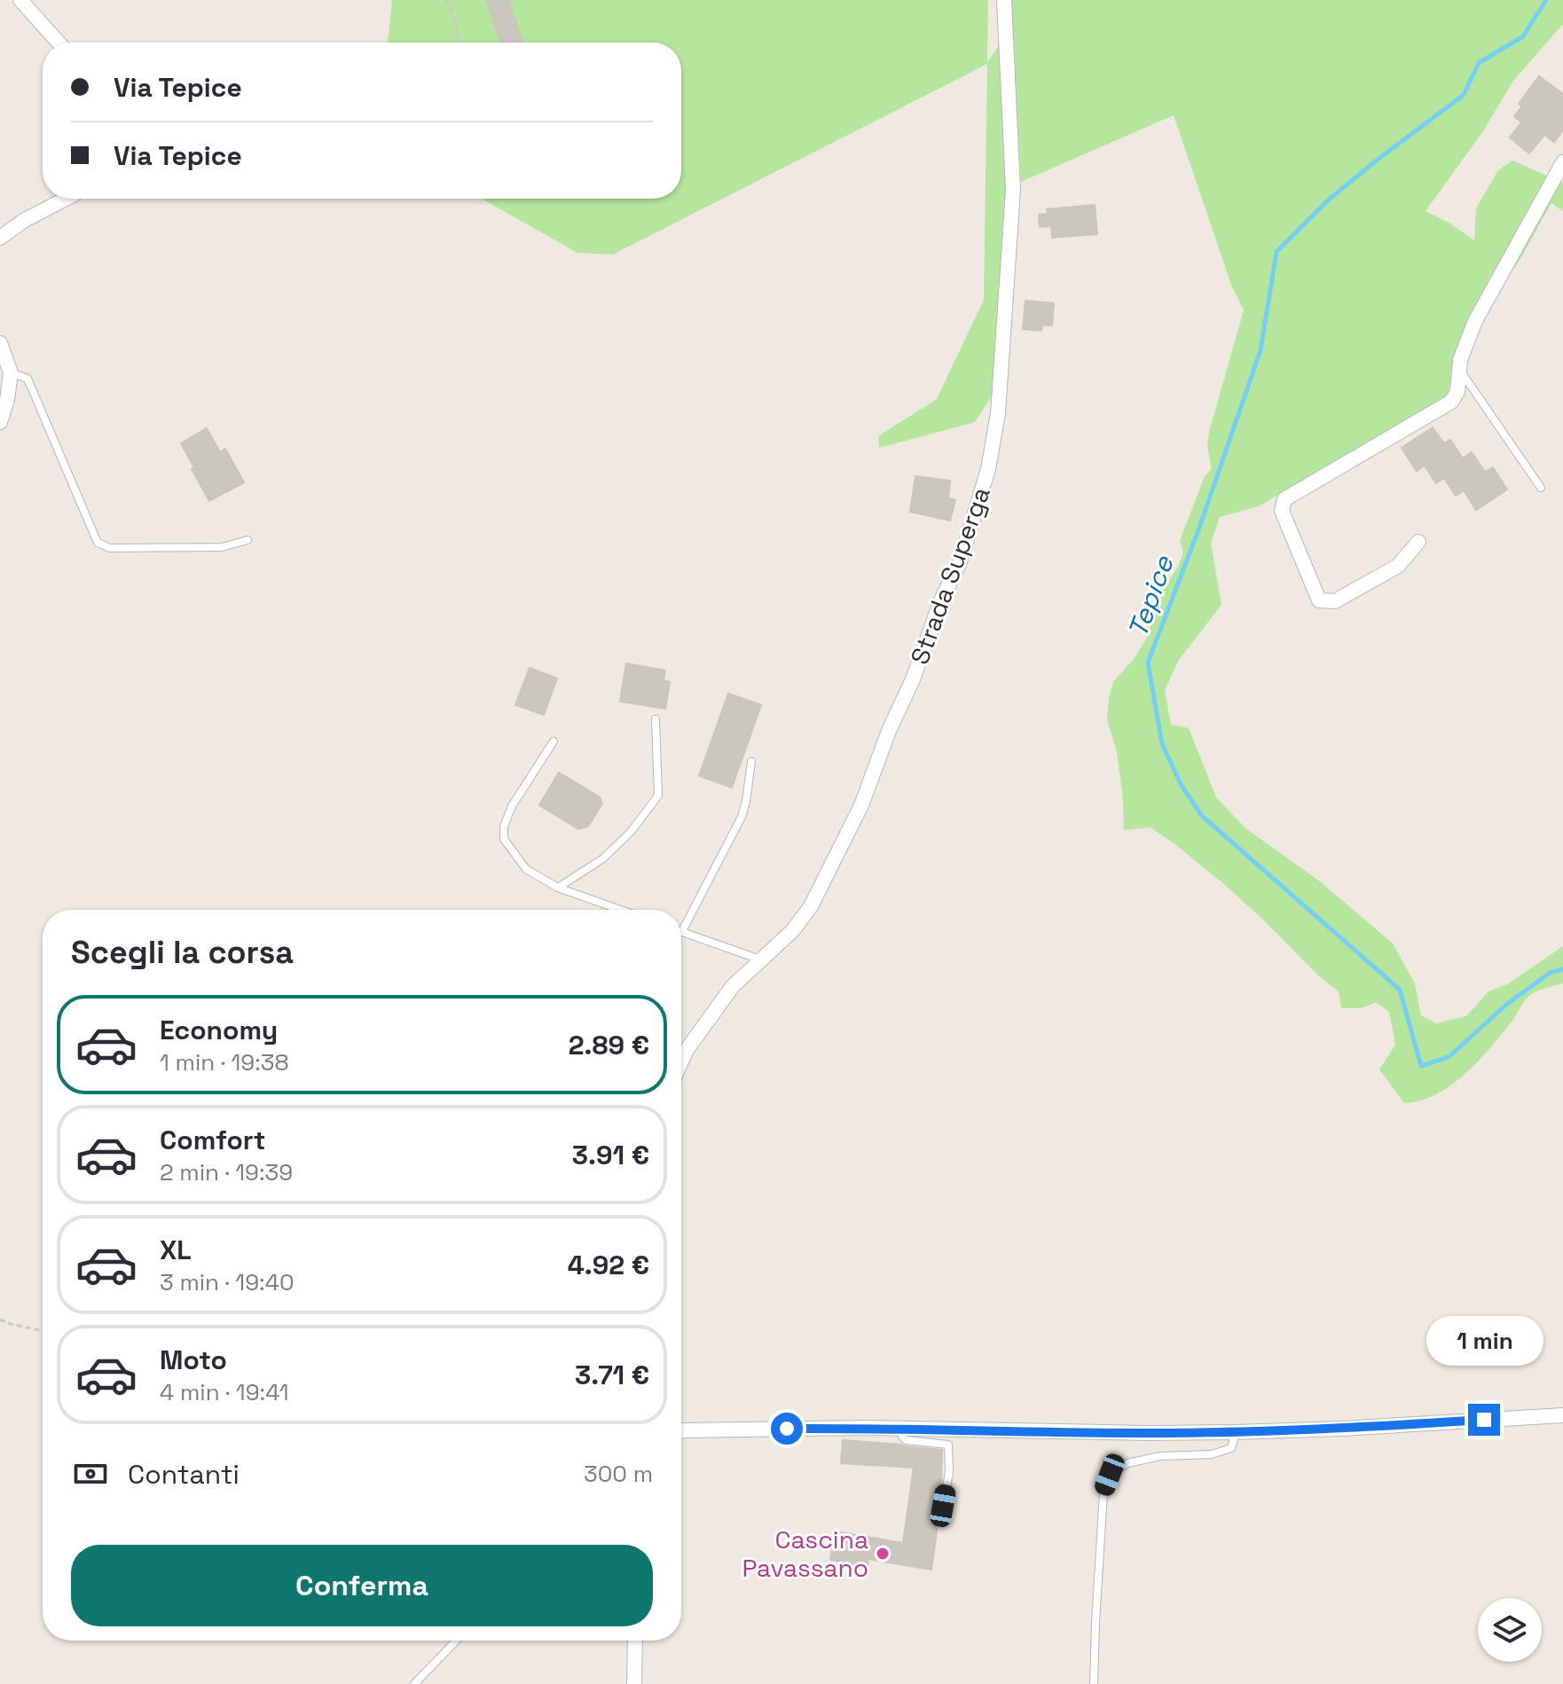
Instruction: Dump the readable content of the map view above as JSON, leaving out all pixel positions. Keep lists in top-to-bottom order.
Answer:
{
  "streets": {
    "street": ["Strada Superga"]
  },
  "water": ["Tepice"],
  "places": ["Cascina Pavassano"],
  "page": {
    "banner": ["Via Tepice", "Via Tepice"],
    "heading": "Scegli la corsa",
    "list": [
      {
        "name": "Economy",
        "note": "1 min · 19:38",
        "value": "2.89 €"
      },
      {
        "name": "Comfort",
        "note": "2 min · 19:39",
        "value": "3.91 €"
      },
      {
        "name": "XL",
        "note": "3 min · 19:40",
        "value": "4.92 €"
      },
      {
        "name": "Moto",
        "note": "4 min · 19:41",
        "value": "3.71 €"
      }
    ],
    "bubble": "1 min",
    "pay": ["Contanti", "300 m"],
    "buttons": "Conferma"
  }
}
